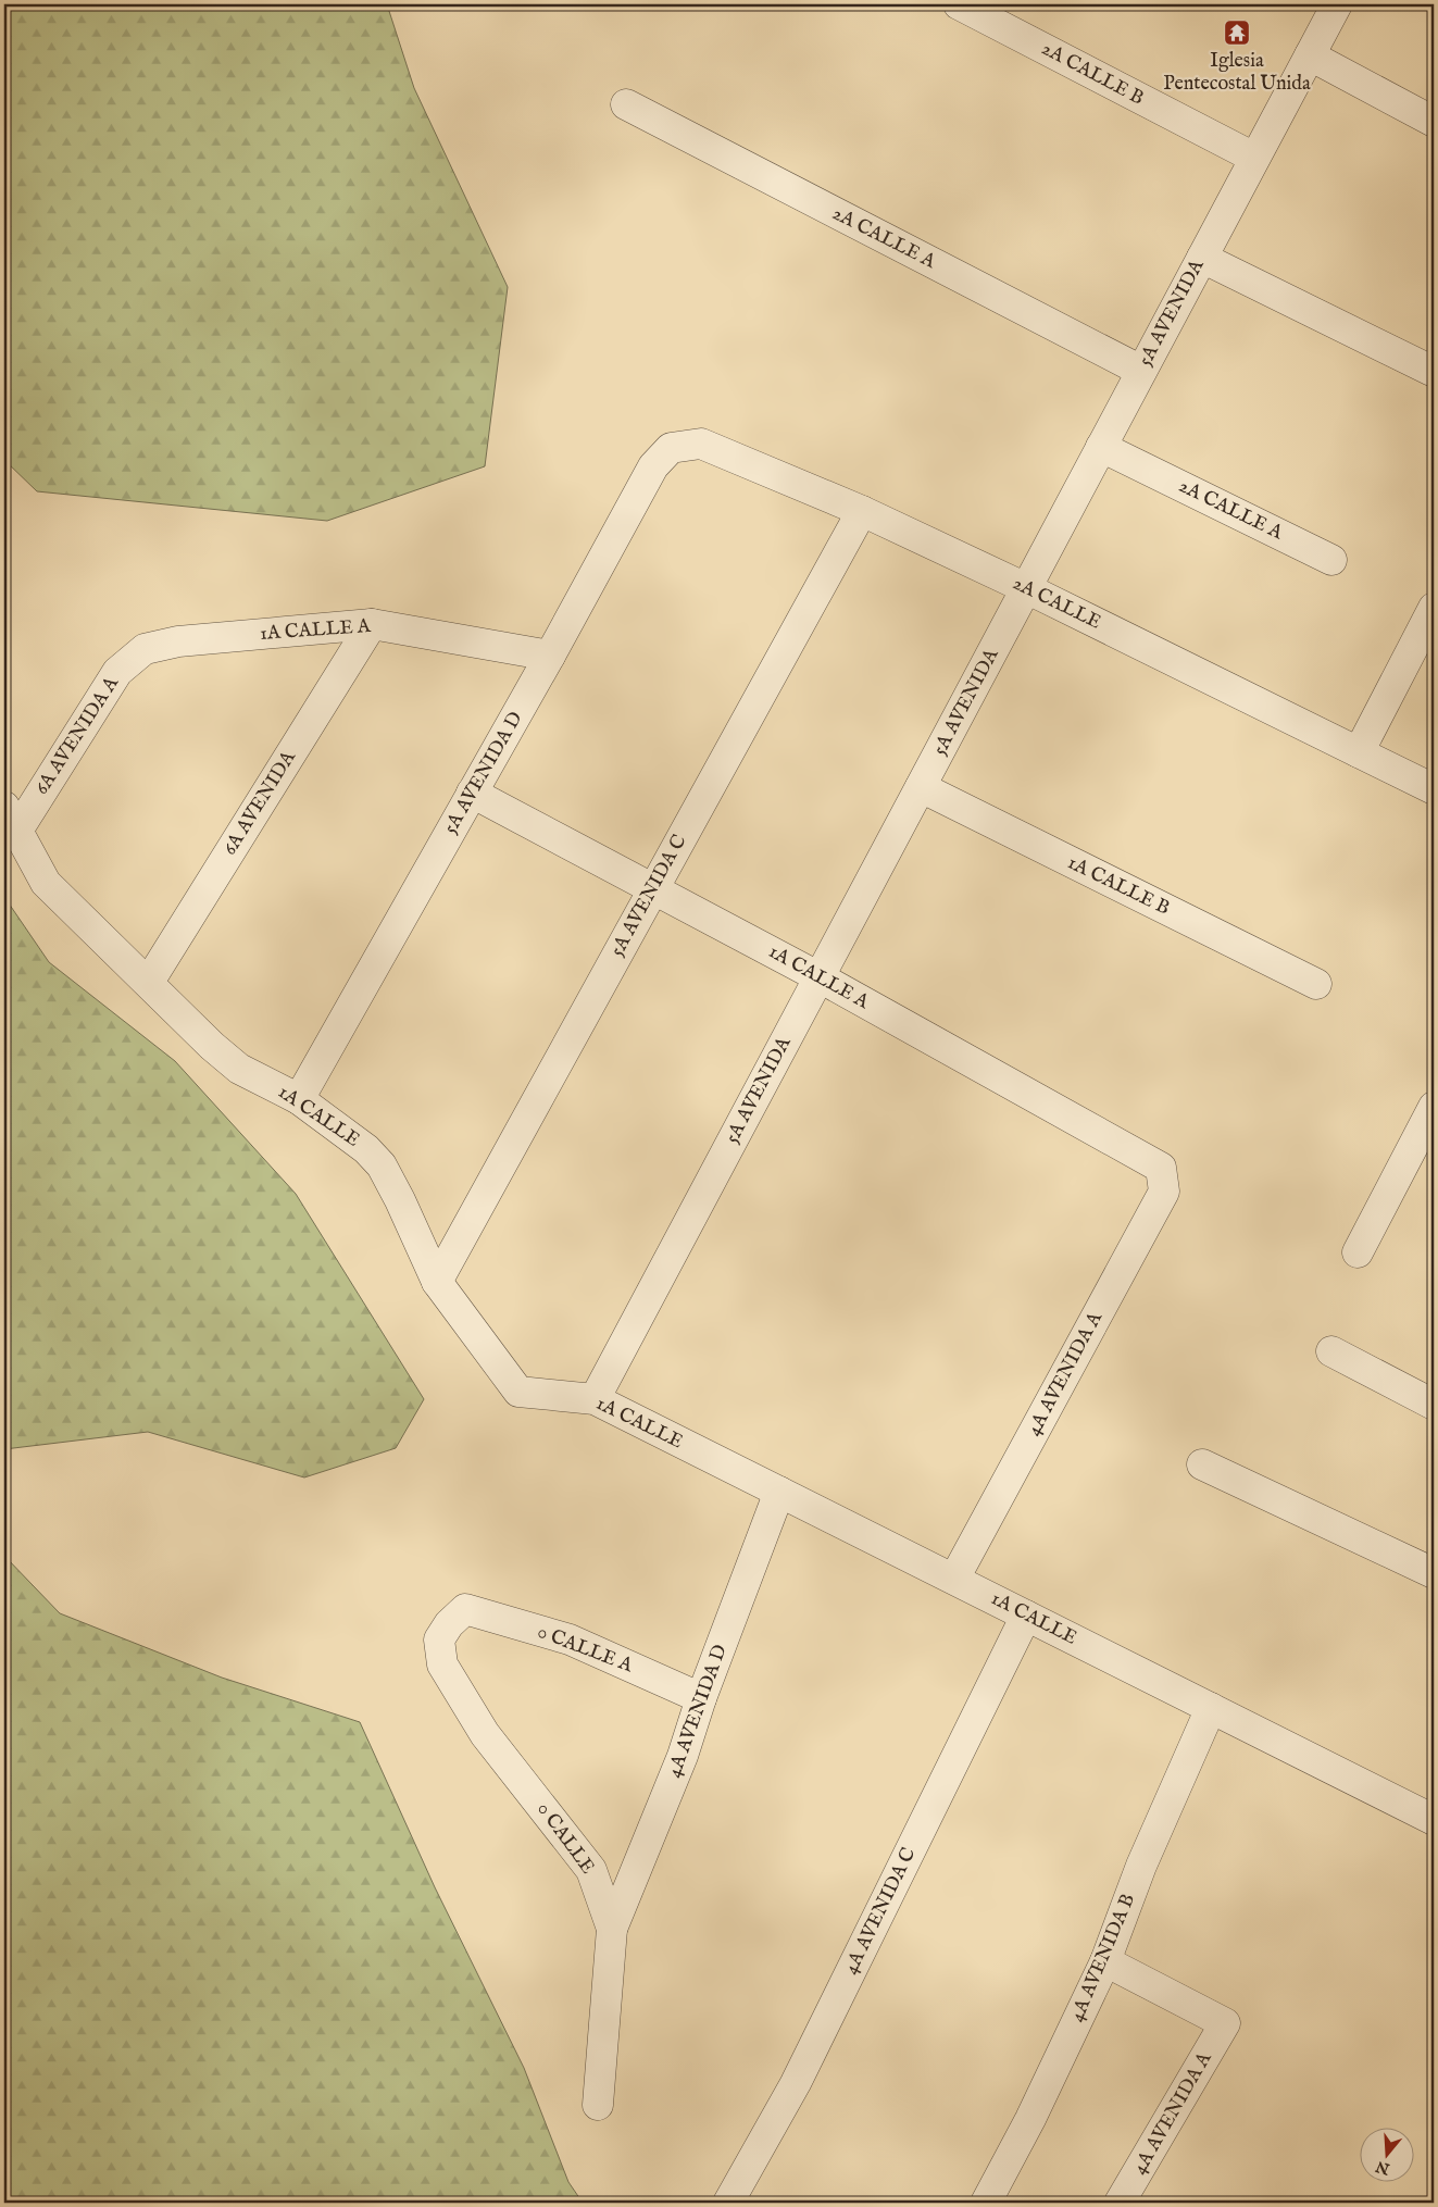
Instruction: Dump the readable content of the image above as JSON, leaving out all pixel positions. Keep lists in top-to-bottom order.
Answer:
{
  "streets": {
    "street": [
      "2A CALLE B",
      "2A CALLE A",
      "5A AVENIDA",
      "2A CALLE",
      "1A CALLE A",
      "6A AVENIDA A",
      "5A AVENIDA D",
      "6A AVENIDA",
      "1A CALLE B",
      "5A AVENIDA C",
      "1A CALLE",
      "4A AVENIDA A",
      "0 CALLE A",
      "4A AVENIDA D",
      "0 CALLE",
      "4A AVENIDA C",
      "4A AVENIDA B"
    ]
  },
  "crossings": [
    ["2A CALLE B", "5A AVENIDA"],
    ["2A CALLE A", "5A AVENIDA"],
    ["5A AVENIDA", "2A CALLE"],
    ["5A AVENIDA", "1A CALLE A"],
    ["5A AVENIDA", "1A CALLE B"],
    ["5A AVENIDA", "1A CALLE"],
    ["2A CALLE", "5A AVENIDA D"],
    ["2A CALLE", "5A AVENIDA C"],
    ["1A CALLE A", "6A AVENIDA A"],
    ["1A CALLE A", "5A AVENIDA D"],
    ["1A CALLE A", "6A AVENIDA"],
    ["1A CALLE A", "5A AVENIDA C"],
    ["1A CALLE A", "4A AVENIDA A"],
    ["6A AVENIDA A", "1A CALLE"],
    ["5A AVENIDA D", "1A CALLE"],
    ["6A AVENIDA", "1A CALLE"],
    ["5A AVENIDA C", "1A CALLE"],
    ["1A CALLE", "4A AVENIDA A"],
    ["1A CALLE", "4A AVENIDA D"],
    ["1A CALLE", "4A AVENIDA C"],
    ["1A CALLE", "4A AVENIDA B"],
    ["4A AVENIDA A", "4A AVENIDA B"],
    ["0 CALLE A", "4A AVENIDA D"],
    ["0 CALLE A", "0 CALLE"],
    ["4A AVENIDA D", "0 CALLE"]
  ],
  "places": {
    "temple": ["Iglesia Pentecostal Unida"]
  },
  "north": "bottom"
}
